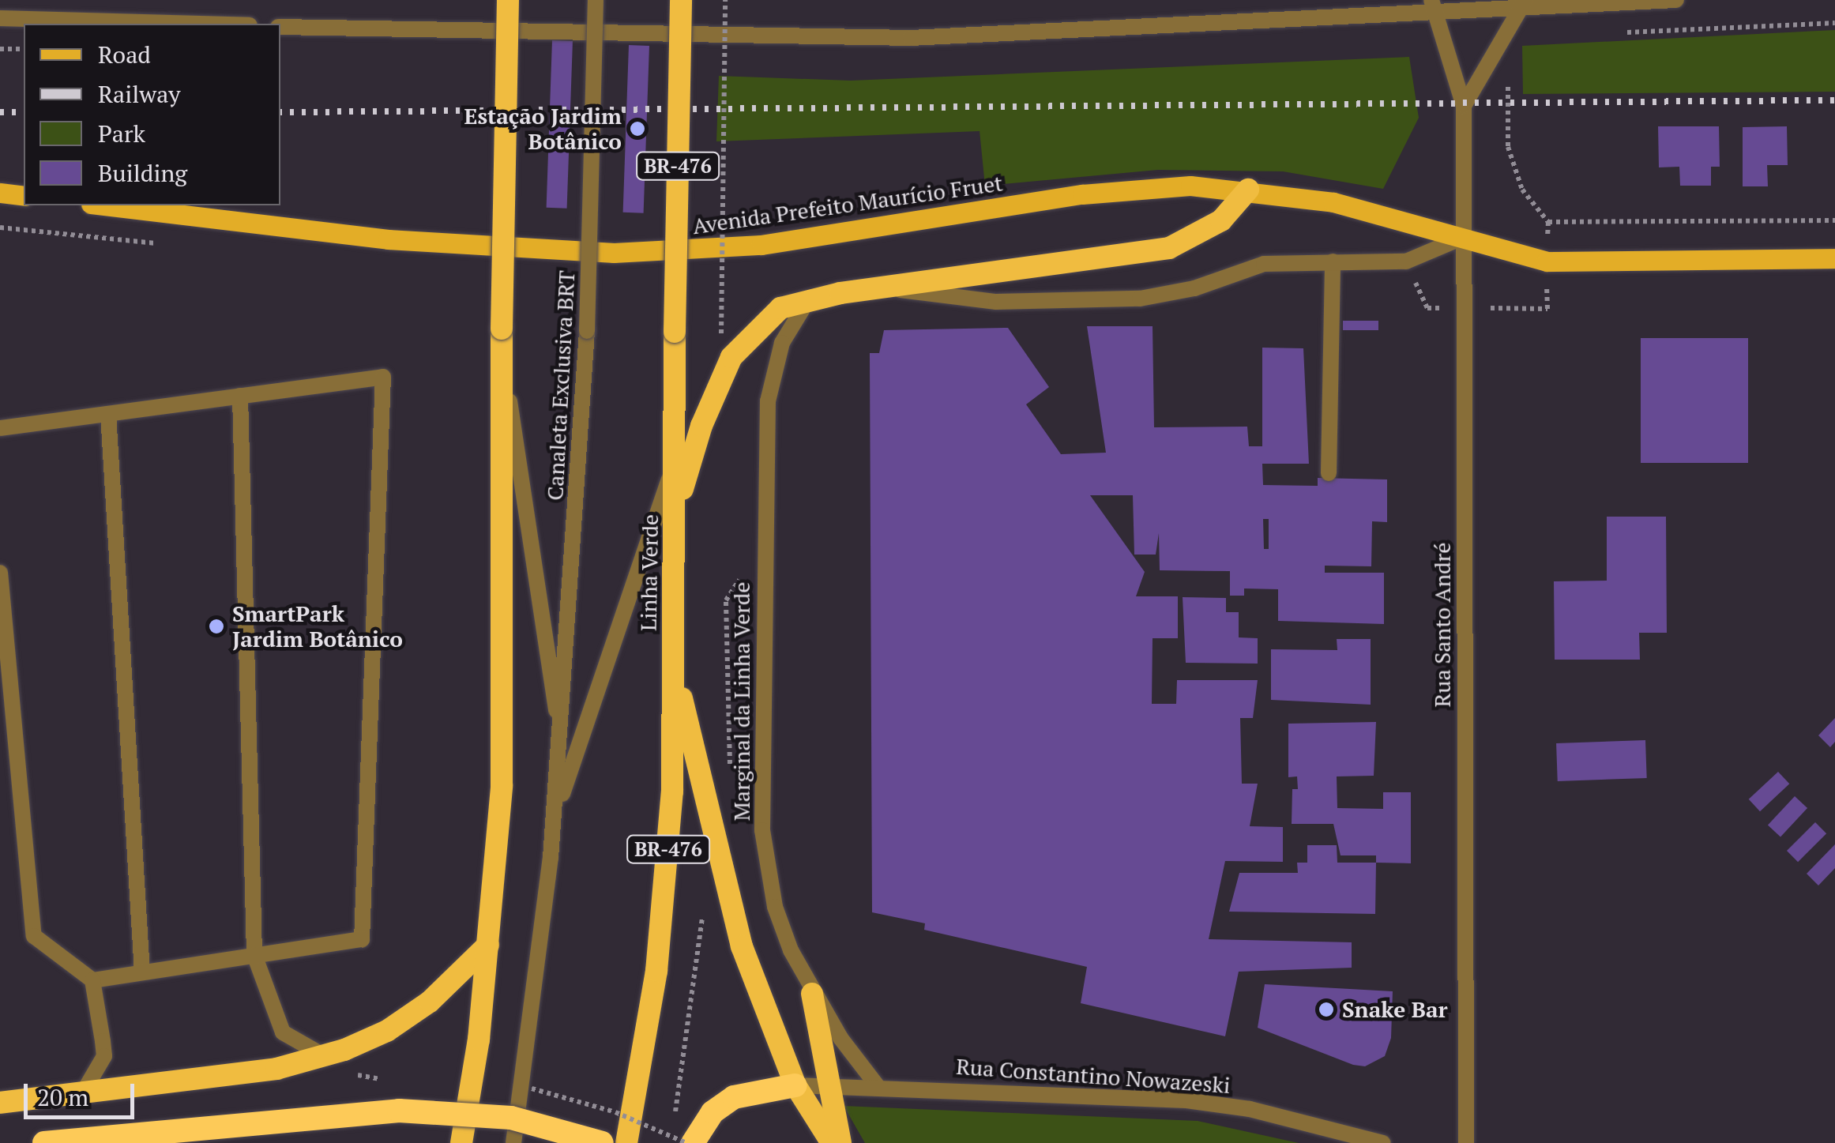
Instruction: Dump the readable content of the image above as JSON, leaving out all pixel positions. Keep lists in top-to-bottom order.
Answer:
{
  "streets": {
    "highway": ["BR-476", "Linha Verde"],
    "main road": ["Avenida Prefeito Maurício Fruet"],
    "street": [
      "Canaleta Exclusiva BRT",
      "Rua Santo André",
      "Marginal da Linha Verde",
      "Rua Constantino Nowazeski"
    ]
  },
  "crossings": [
    ["Avenida Prefeito Maurício Fruet", "Rua Santo André"],
    ["Canaleta Exclusiva BRT", "Linha Verde"],
    ["Marginal da Linha Verde", "Rua Constantino Nowazeski"]
  ],
  "places": ["Estação Jardim Botânico", "SmartPark Jardim Botânico", "Snake Bar"],
  "legend": [
    "Road",
    "Railway",
    "Park",
    "Building"
  ],
  "scale_bar": "20 m"
}
